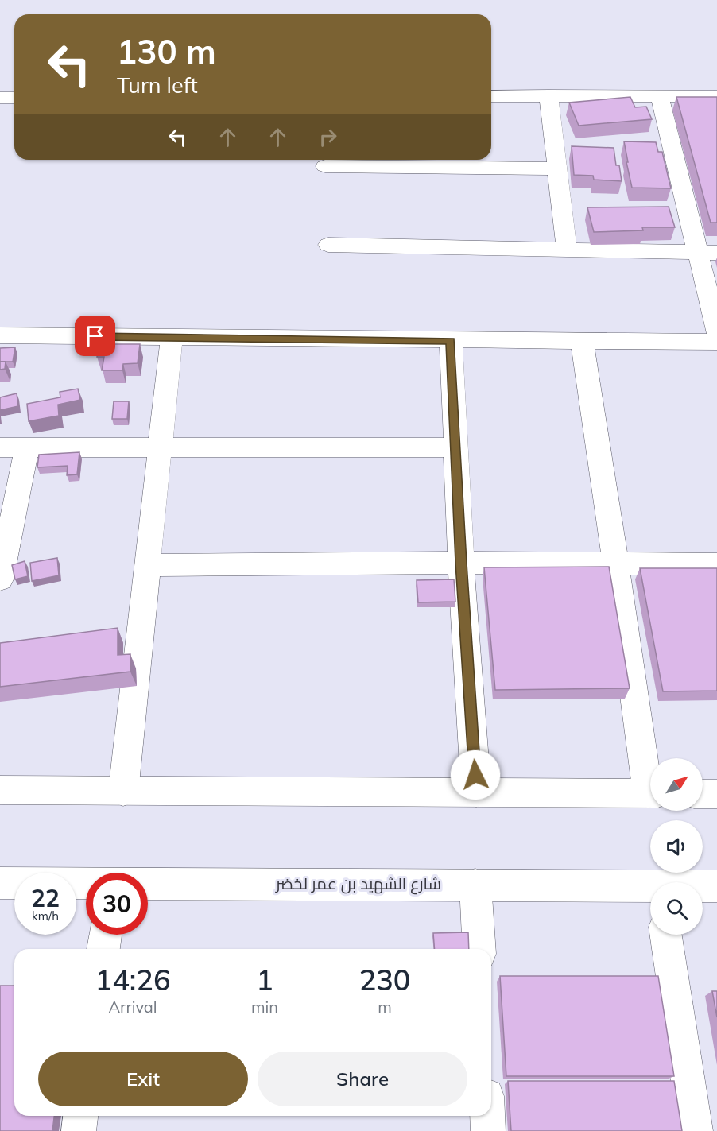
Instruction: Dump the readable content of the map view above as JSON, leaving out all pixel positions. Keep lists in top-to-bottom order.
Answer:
{
  "streets": {
    "street": ["شارع الشهيد بن عمر لخضر"]
  },
  "north": "top right",
  "page": {
    "turn": ["130 m", "Turn left"],
    "speed": "22 km/h",
    "limit": "30",
    "eta": [
      "14:26",
      "Arrival",
      "1",
      "min",
      "230",
      "m"
    ],
    "buttons": ["Exit", "Share"]
  }
}
